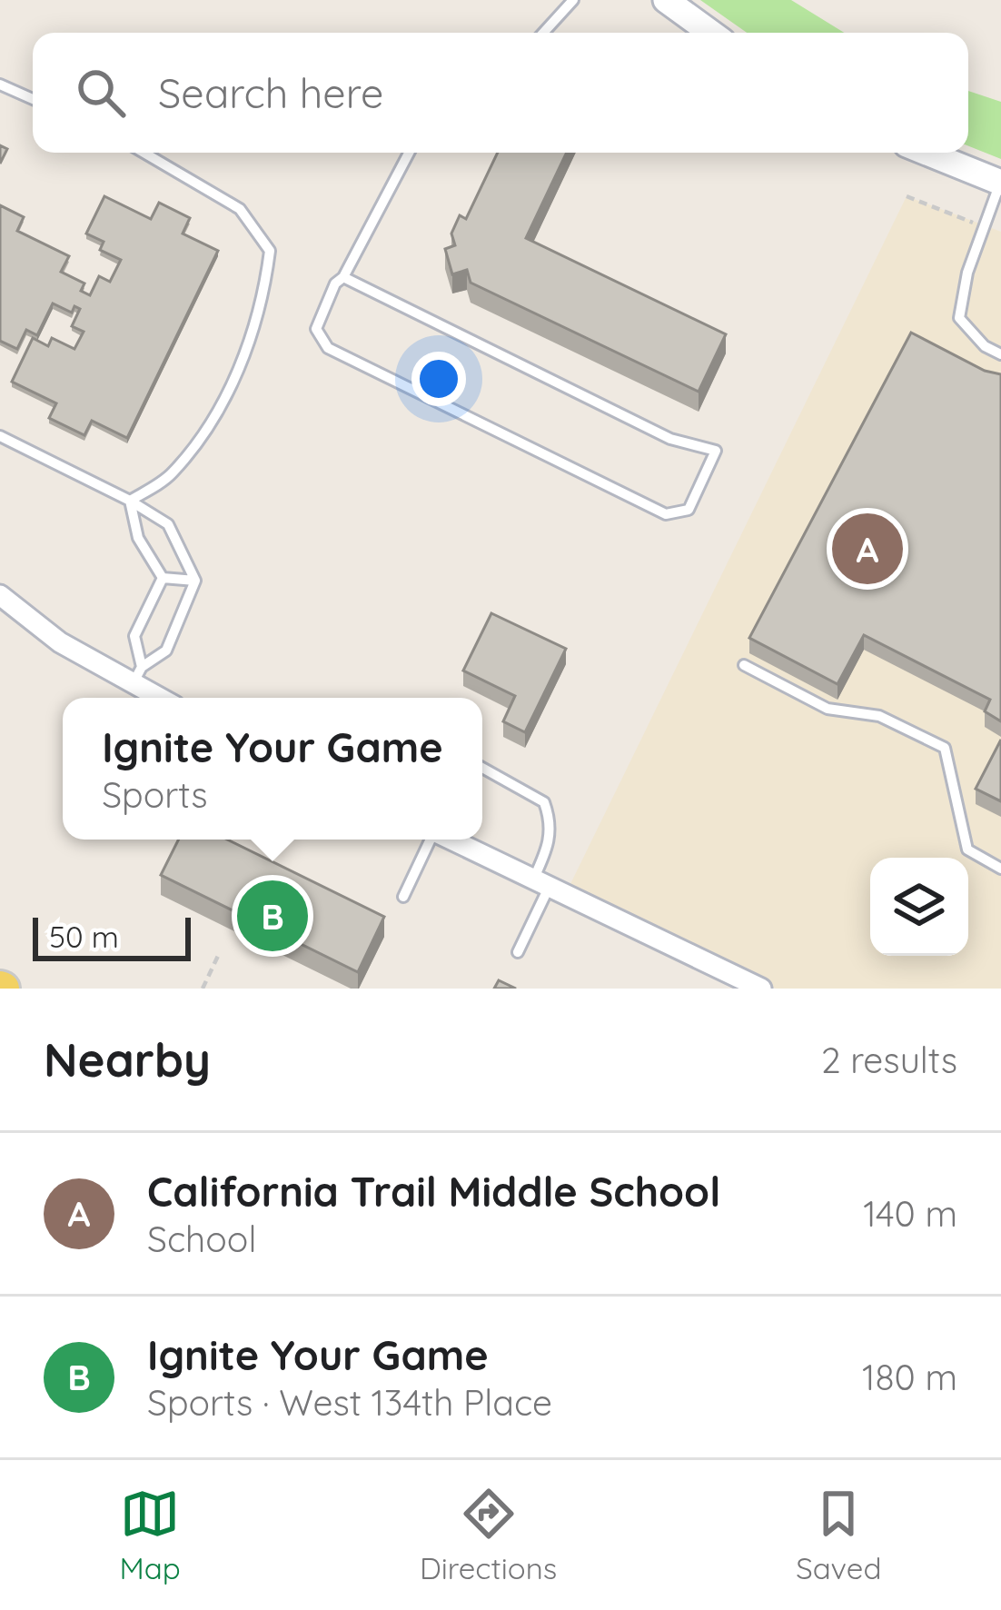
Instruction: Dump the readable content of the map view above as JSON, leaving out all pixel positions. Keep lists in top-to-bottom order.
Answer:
{
  "scale_bar": "50 m",
  "page": {
    "search": "Search here",
    "pins": ["A", "B"],
    "popup": ["Ignite Your Game", "Sports"],
    "scale": "50 m",
    "heading": ["Nearby", "2 results"],
    "list": [
      {
        "mark": "A",
        "name": "California Trail Middle School",
        "note": "School",
        "value": "140 m"
      },
      {
        "mark": "B",
        "name": "Ignite Your Game",
        "note": "Sports · West 134th Place",
        "value": "180 m"
      }
    ],
    "nav": ["Map", "Directions", "Saved"]
  }
}
